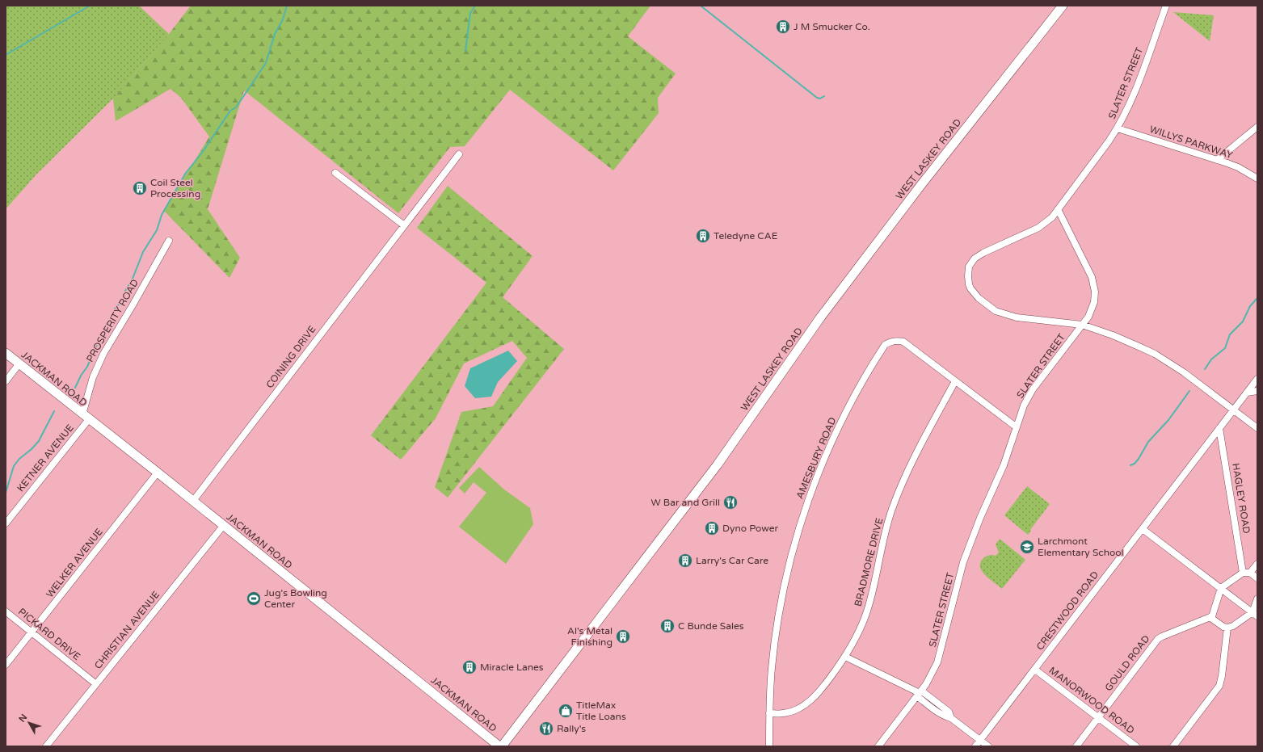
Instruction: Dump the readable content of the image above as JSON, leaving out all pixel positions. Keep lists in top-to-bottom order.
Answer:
{
  "streets": {
    "main road": ["WEST LASKEY ROAD", "JACKMAN ROAD"],
    "street": [
      "SLATER STREET",
      "WILLYS PARKWAY",
      "PROSPERITY ROAD",
      "COINING DRIVE",
      "KETNER AVENUE",
      "AMESBURY ROAD",
      "HAGLEY ROAD",
      "BRADMORE DRIVE",
      "WELKER AVENUE",
      "CRESTWOOD ROAD",
      "CHRISTIAN AVENUE",
      "PICKARD DRIVE",
      "GOULD ROAD",
      "MANORWOOD ROAD"
    ]
  },
  "crossings": [
    ["SLATER STREET", "WILLYS PARKWAY"],
    ["SLATER STREET", "AMESBURY ROAD"],
    ["WEST LASKEY ROAD", "JACKMAN ROAD"],
    ["PROSPERITY ROAD", "JACKMAN ROAD"],
    ["PROSPERITY ROAD", "KETNER AVENUE"],
    ["COINING DRIVE", "JACKMAN ROAD"],
    ["JACKMAN ROAD", "KETNER AVENUE"],
    ["JACKMAN ROAD", "WELKER AVENUE"],
    ["JACKMAN ROAD", "CHRISTIAN AVENUE"],
    ["AMESBURY ROAD", "BRADMORE DRIVE"],
    ["HAGLEY ROAD", "CRESTWOOD ROAD"],
    ["WELKER AVENUE", "PICKARD DRIVE"],
    ["CRESTWOOD ROAD", "MANORWOOD ROAD"],
    ["CHRISTIAN AVENUE", "PICKARD DRIVE"],
    ["GOULD ROAD", "MANORWOOD ROAD"]
  ],
  "places": {
    "building": [
      "J M Smucker Co.",
      "Coil Steel Processing",
      "Teledyne CAE",
      "Dyno Power",
      "Larry's Car Care",
      "C Bunde Sales",
      "Al's Metal Finishing",
      "Miracle Lanes"
    ],
    "restaurant": ["W Bar and Grill", "Rally's"],
    "school or university": ["Larchmont Elementary School"],
    "sports": ["Jug's Bowling Center"],
    "shop": ["TitleMax Title Loans"]
  },
  "north": "top left"
}
